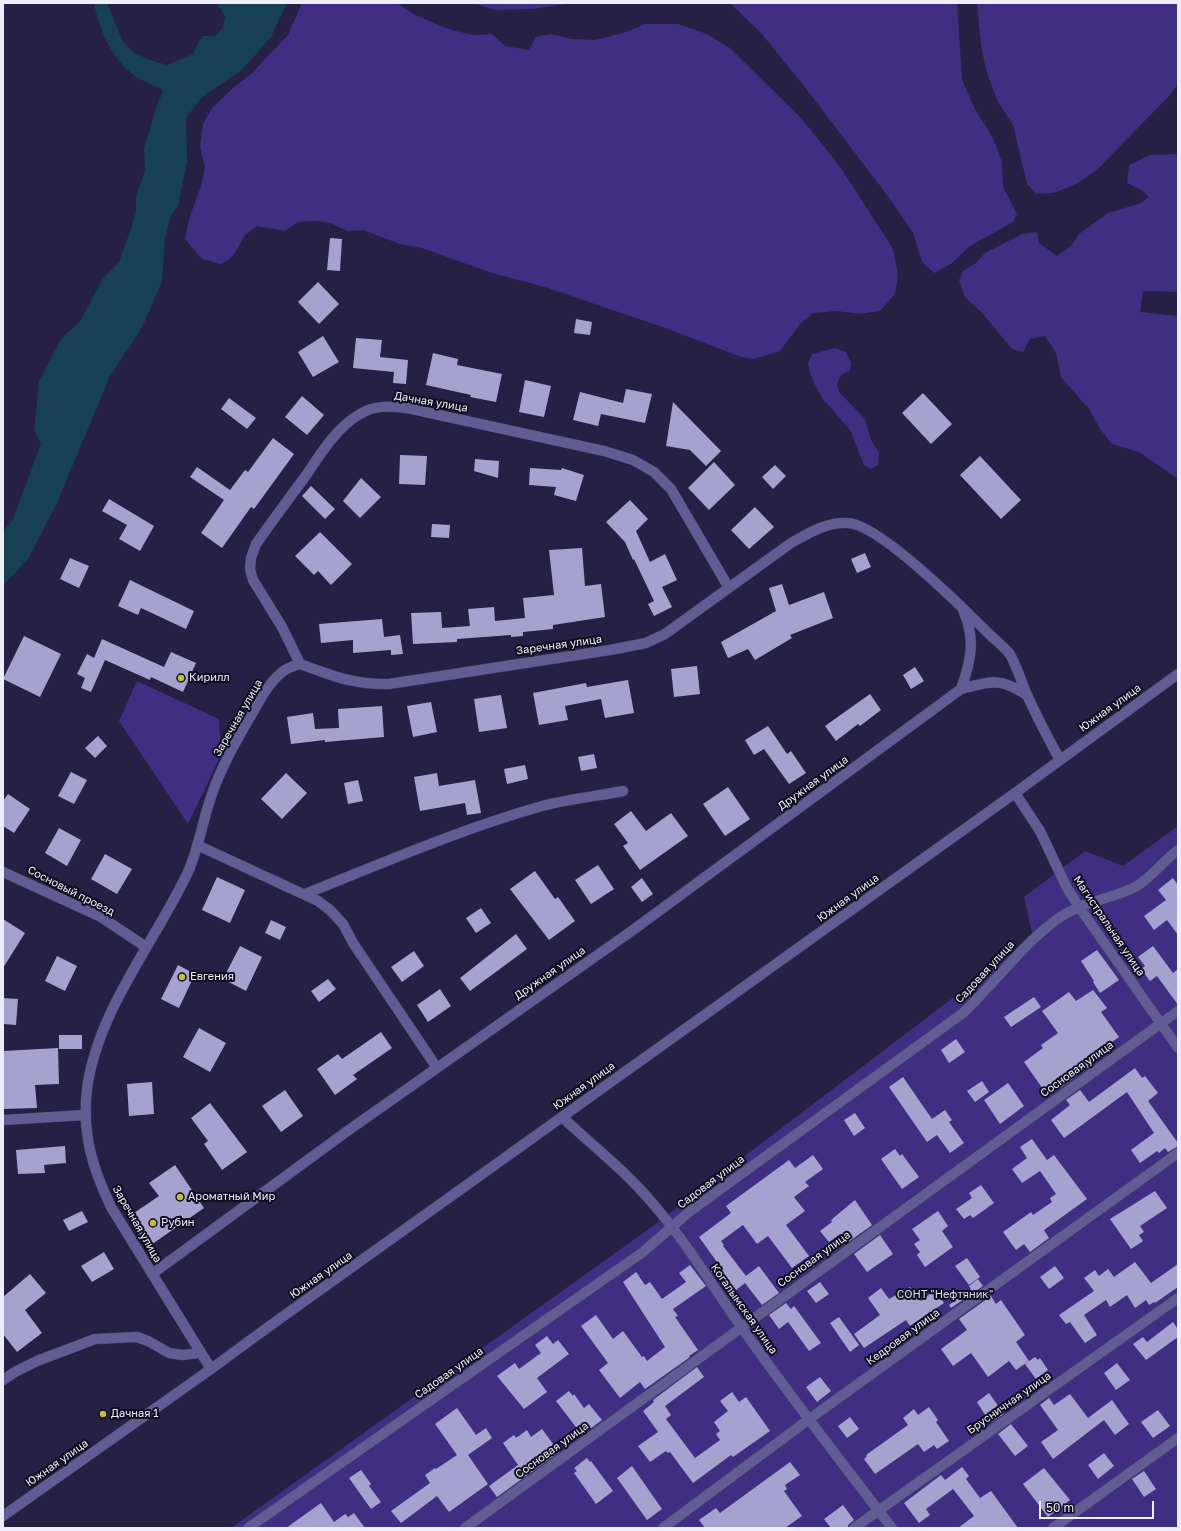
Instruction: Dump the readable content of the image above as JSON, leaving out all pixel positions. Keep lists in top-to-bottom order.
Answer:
{
  "streets": {
    "street": [
      "Дачная улица",
      "Заречная улица",
      "Южная улица",
      "Дружная улица",
      "Сосновый проезд",
      "Магистральная улица",
      "Садовая улица",
      "Сосновая улица",
      "Когалымская улица",
      "Кедровая улица",
      "Брусничная улица"
    ]
  },
  "crossings": [
    ["Дачная улица", "Заречная улица"],
    ["Заречная улица", "Южная улица"],
    ["Заречная улица", "Дружная улица"],
    ["Заречная улица", "Сосновый проезд"],
    ["Южная улица", "Магистральная улица"],
    ["Южная улица", "Когалымская улица"],
    ["Магистральная улица", "Садовая улица"],
    ["Магистральная улица", "Сосновая улица"],
    ["Садовая улица", "Когалымская улица"],
    ["Сосновая улица", "Когалымская улица"],
    ["Когалымская улица", "Кедровая улица"],
    ["Когалымская улица", "Брусничная улица"]
  ],
  "parks": ["СОНТ \"Нефтяник\""],
  "places": [
    "Кирилл",
    "Евгения",
    "Ароматный Мир",
    "Рубин",
    "Дачная 1"
  ],
  "scale_bar": "50 m"
}
